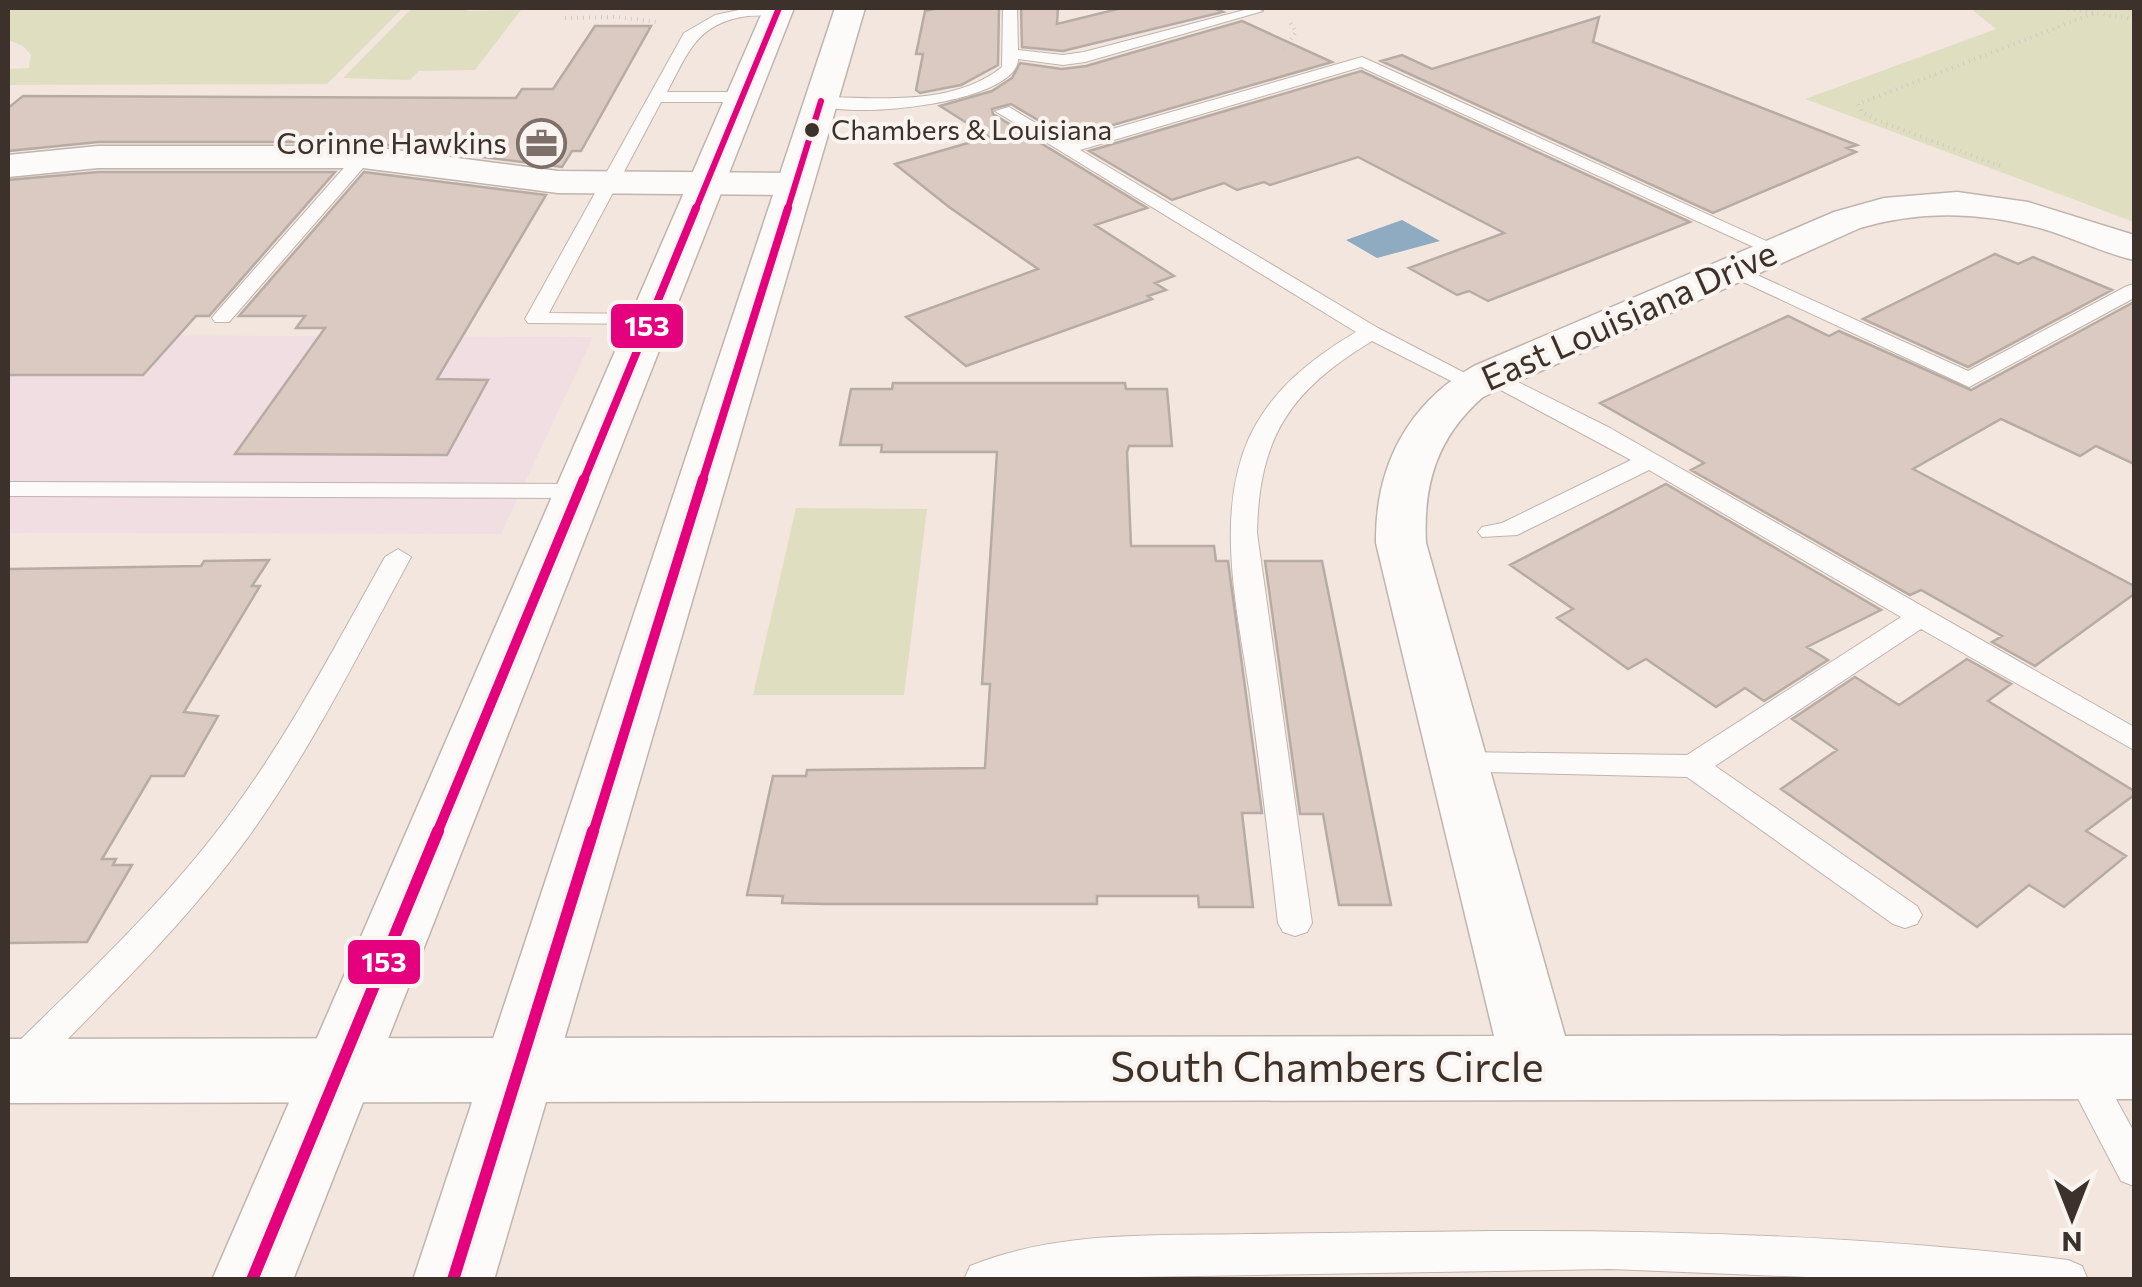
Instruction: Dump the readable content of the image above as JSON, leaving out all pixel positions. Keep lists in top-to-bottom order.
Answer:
{
  "streets": {
    "street": ["East Louisiana Drive", "South Chambers Circle"]
  },
  "crossings": [
    ["East Louisiana Drive", "South Chambers Circle"]
  ],
  "places": {
    "other": ["Chambers & Louisiana"],
    "office": ["Corinne Hawkins"]
  },
  "lines": ["transit line 153"],
  "north": "bottom"
}
